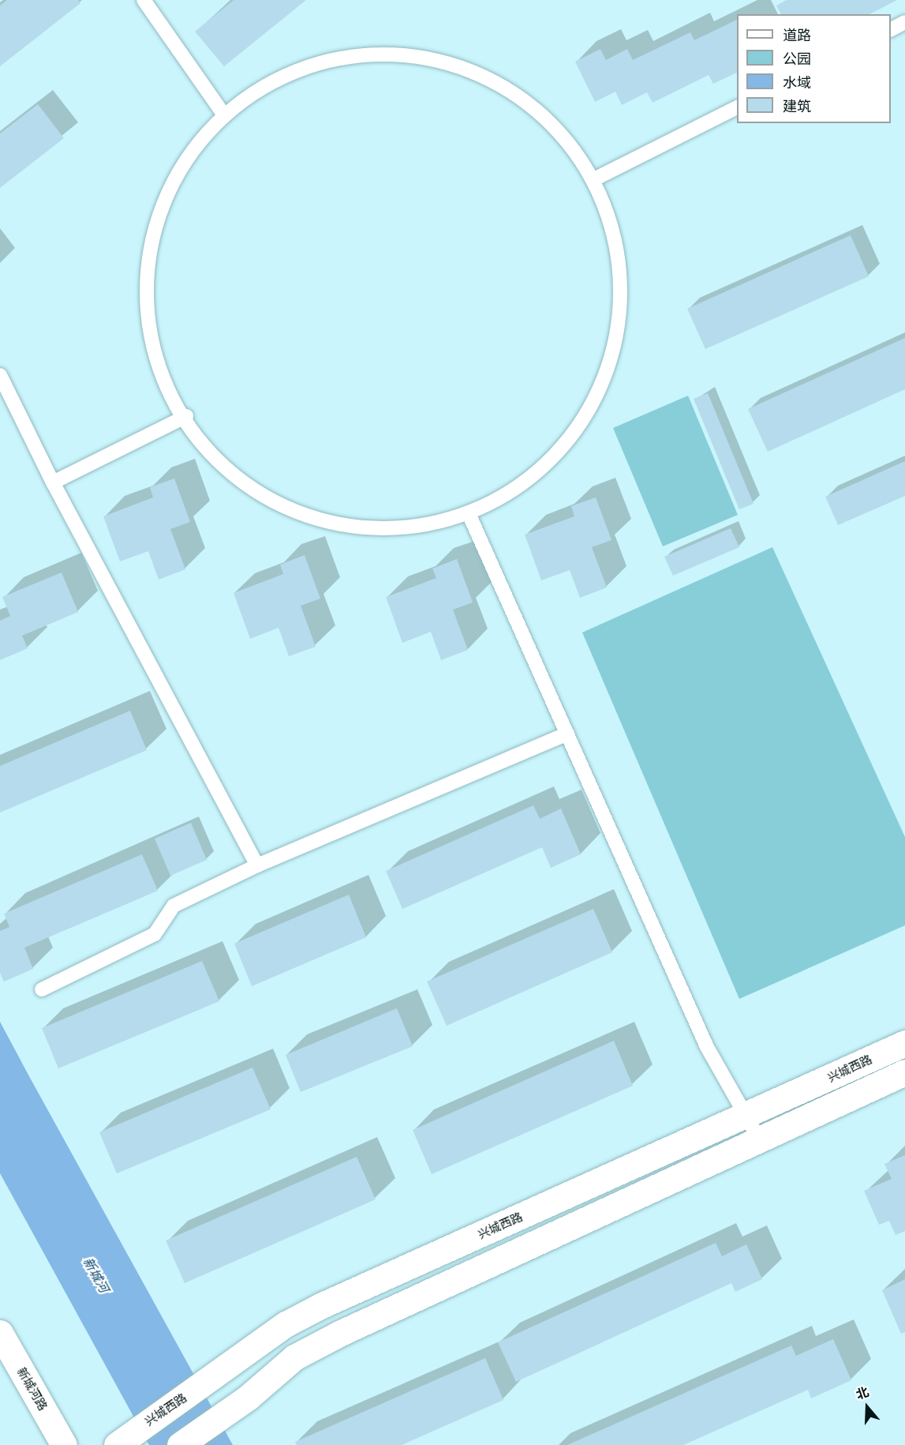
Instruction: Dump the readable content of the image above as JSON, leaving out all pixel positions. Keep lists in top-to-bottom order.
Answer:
{
  "streets": {
    "street": ["兴城西路", "新城河路"]
  },
  "water": ["新城河"],
  "legend": [
    "道路",
    "公园",
    "水域",
    "建筑"
  ],
  "north": "top"
}
